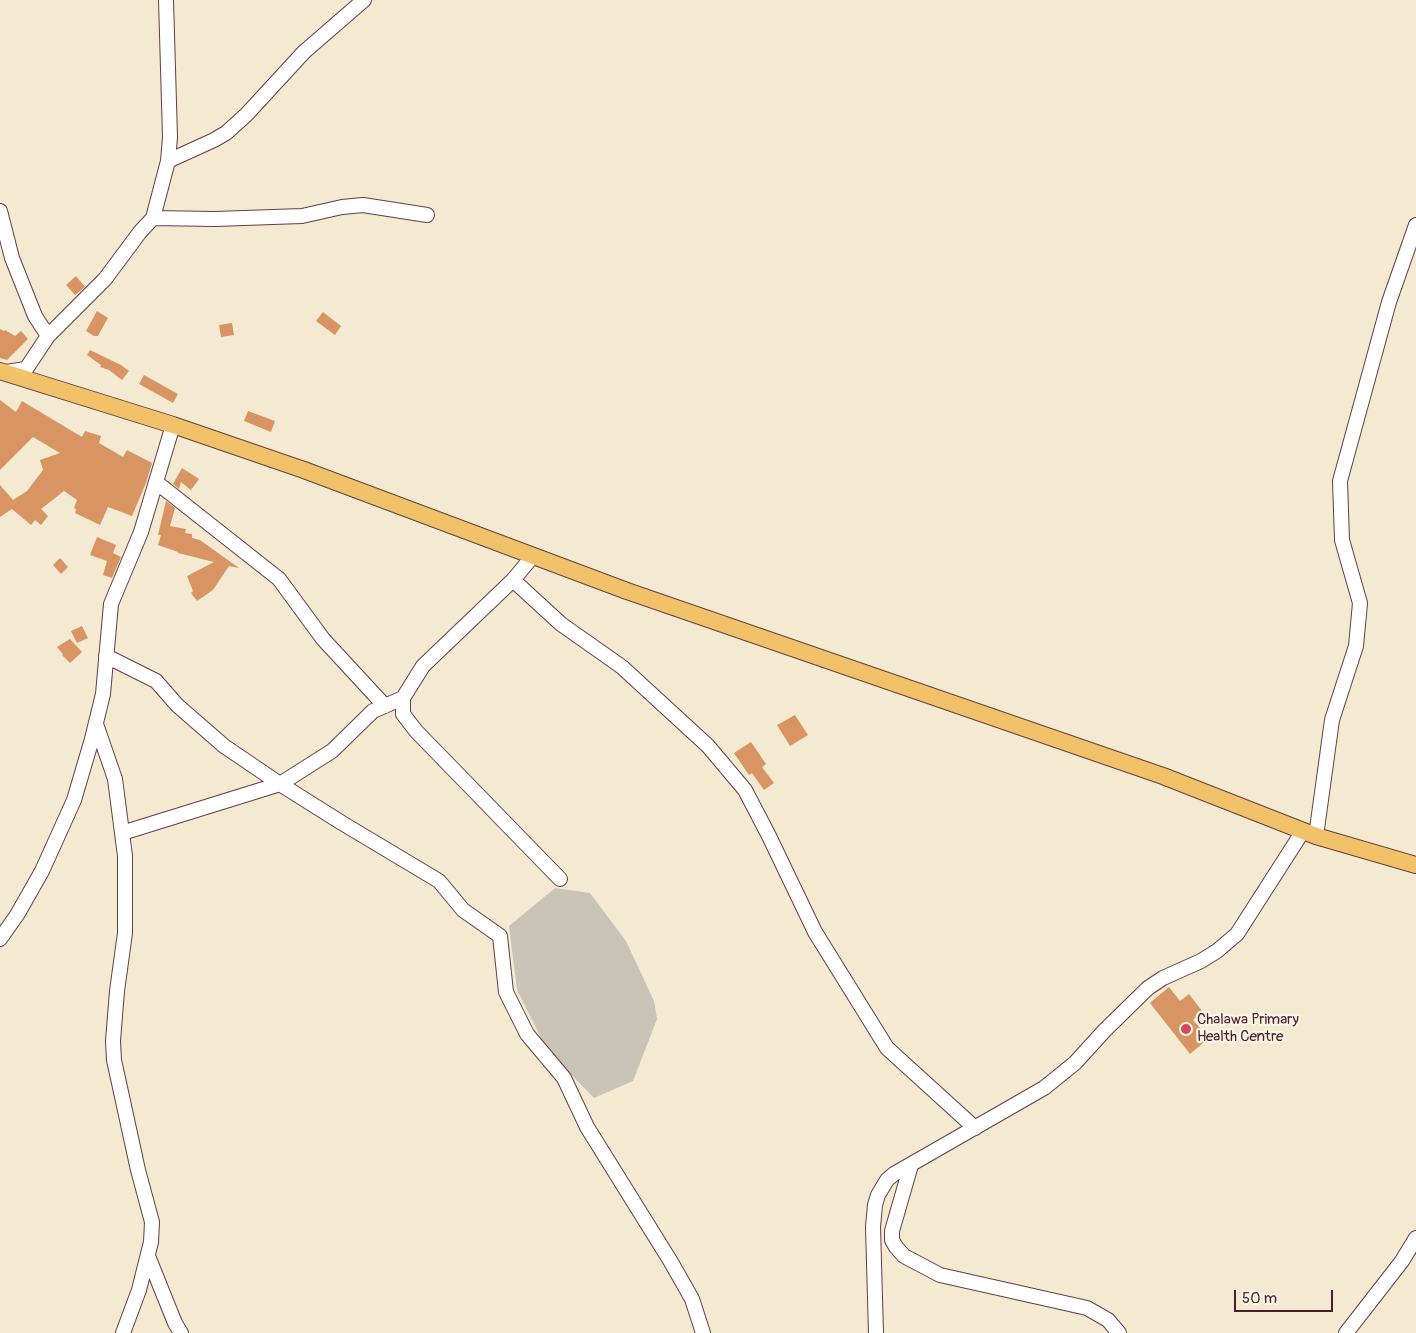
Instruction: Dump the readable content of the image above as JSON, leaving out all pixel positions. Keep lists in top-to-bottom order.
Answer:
{
  "places": ["Chalawa Primary Health Centre"],
  "scale_bar": "50 m"
}
